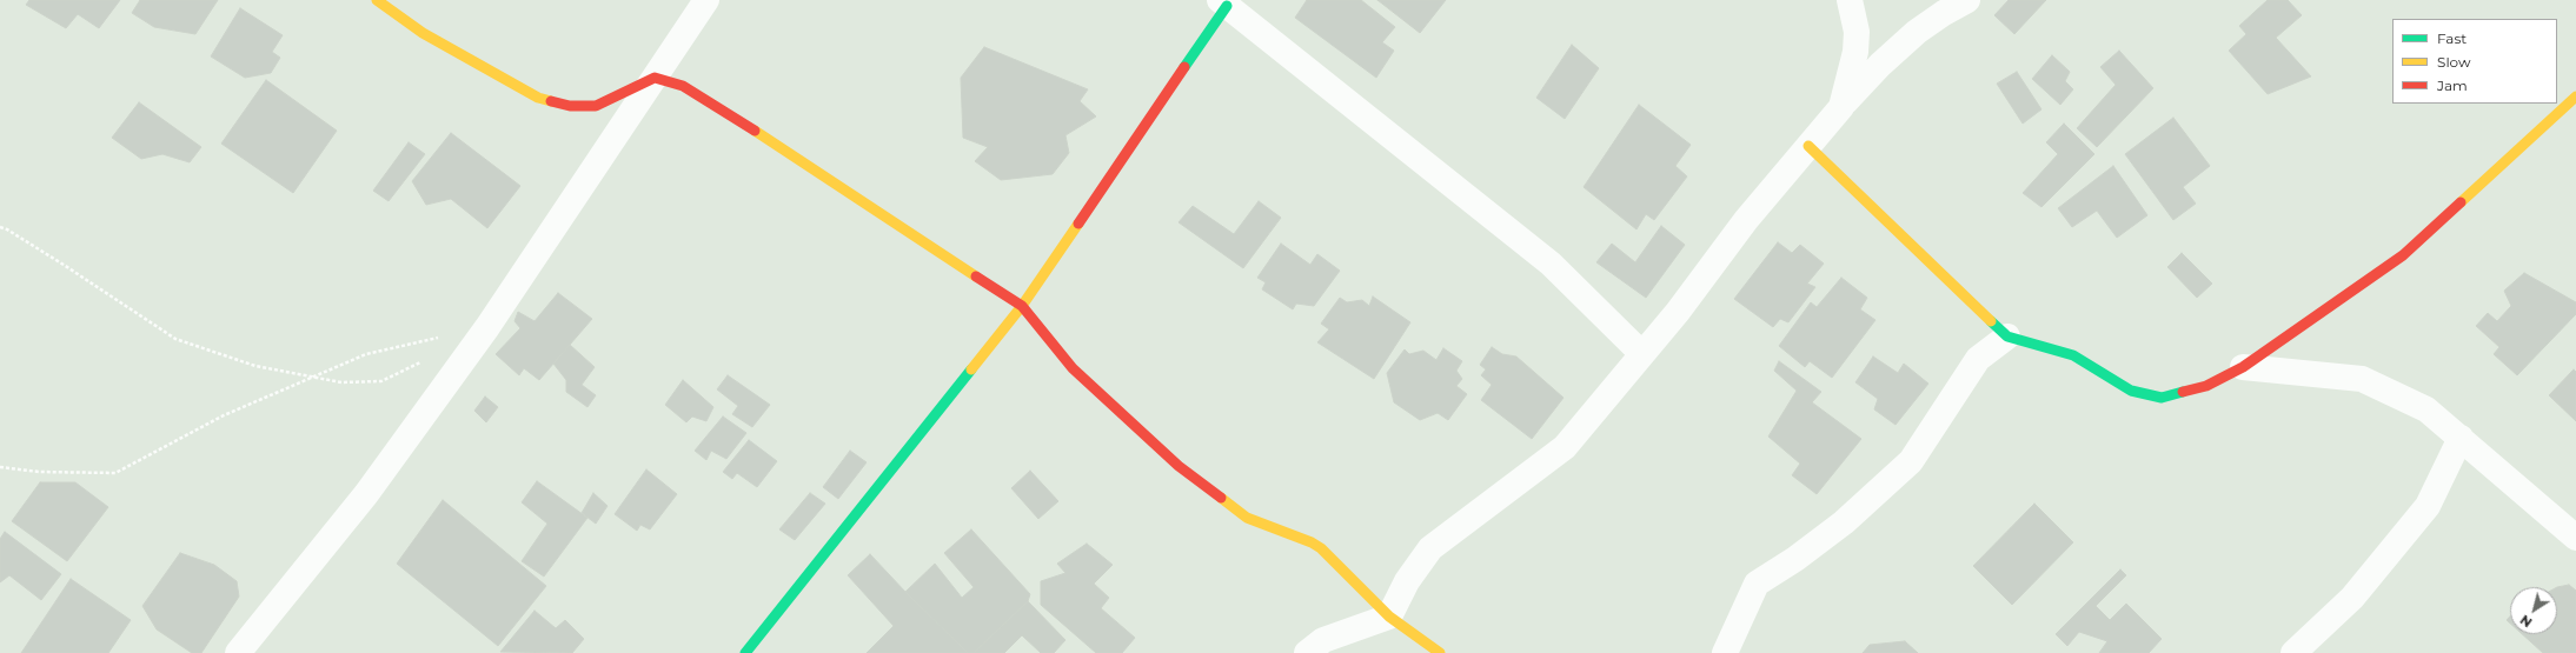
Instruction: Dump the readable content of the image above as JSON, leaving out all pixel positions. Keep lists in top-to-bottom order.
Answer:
{
  "legend": ["Fast", "Slow", "Jam"],
  "north": "bottom left"
}
